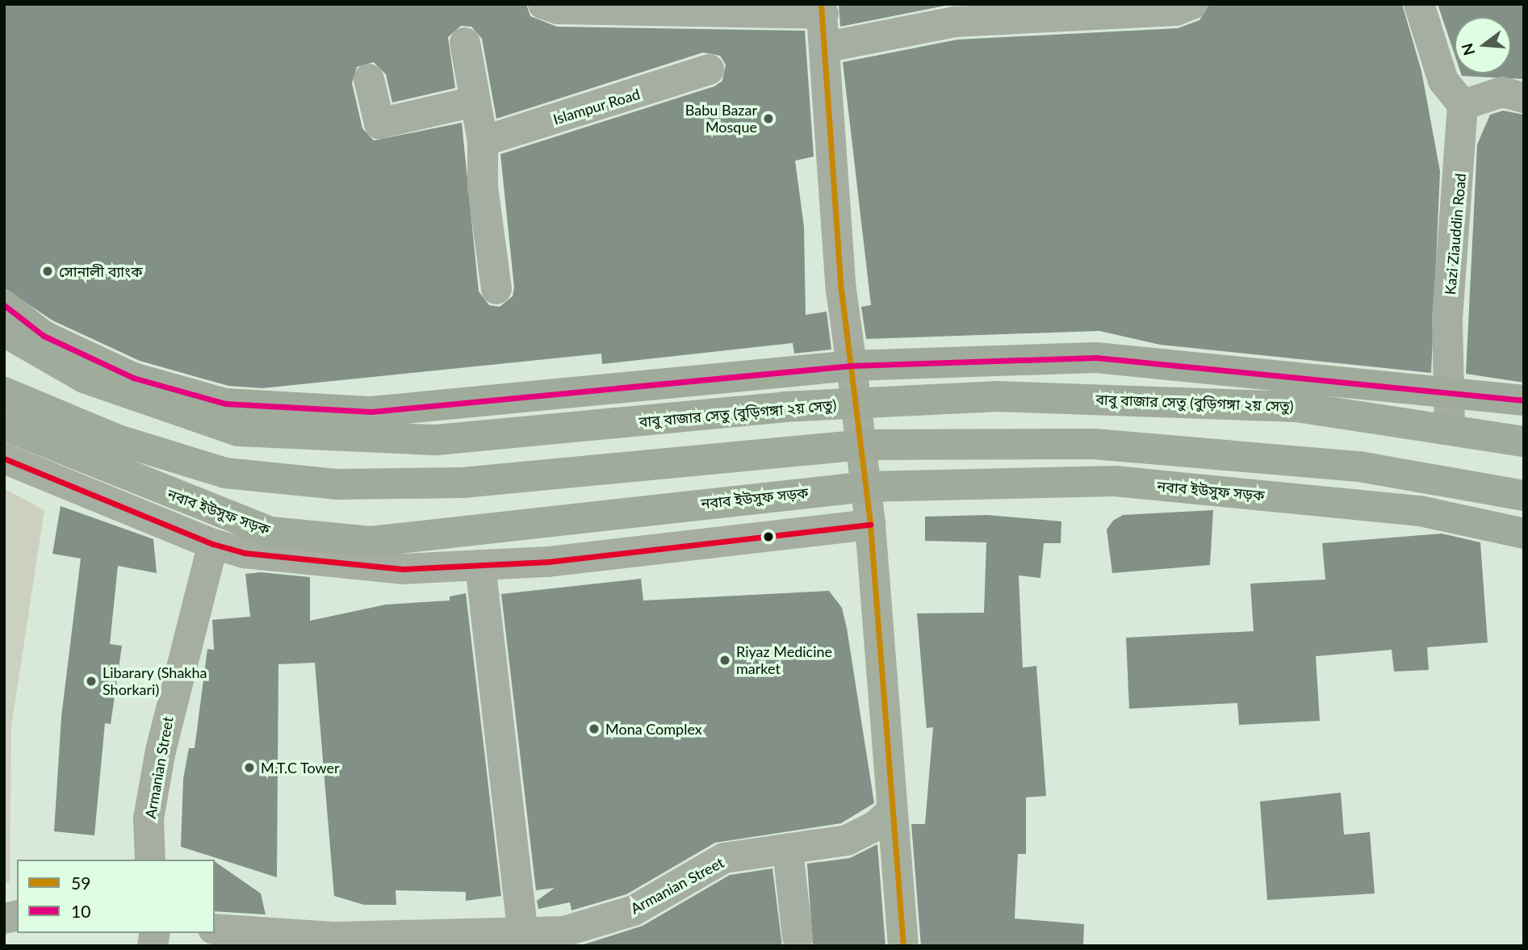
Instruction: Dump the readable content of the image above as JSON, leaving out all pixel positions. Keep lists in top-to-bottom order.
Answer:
{
  "streets": {
    "highway": ["বাবু বাজার সেতু (বুড়িগঙ্গা ২য় সেতু)", "নবাব ইউসুফ সড়ক"],
    "street": ["Islampur Road", "Kazi Ziauddin Road", "Armanian Street"]
  },
  "crossings": [
    ["Kazi Ziauddin Road", "বাবু বাজার সেতু (বুড়িগঙ্গা ২য় সেতু)"]
  ],
  "places": [
    "Babu Bazar Mosque",
    "সোনালী ব্যাংক",
    "Riyaz Medicine market",
    "Libarary (Shakha Shorkari)",
    "Mona Complex",
    "M.T.C Tower"
  ],
  "lines": ["transit line 59", "transit line 10"],
  "legend": ["59", "10"],
  "north": "left"
}
